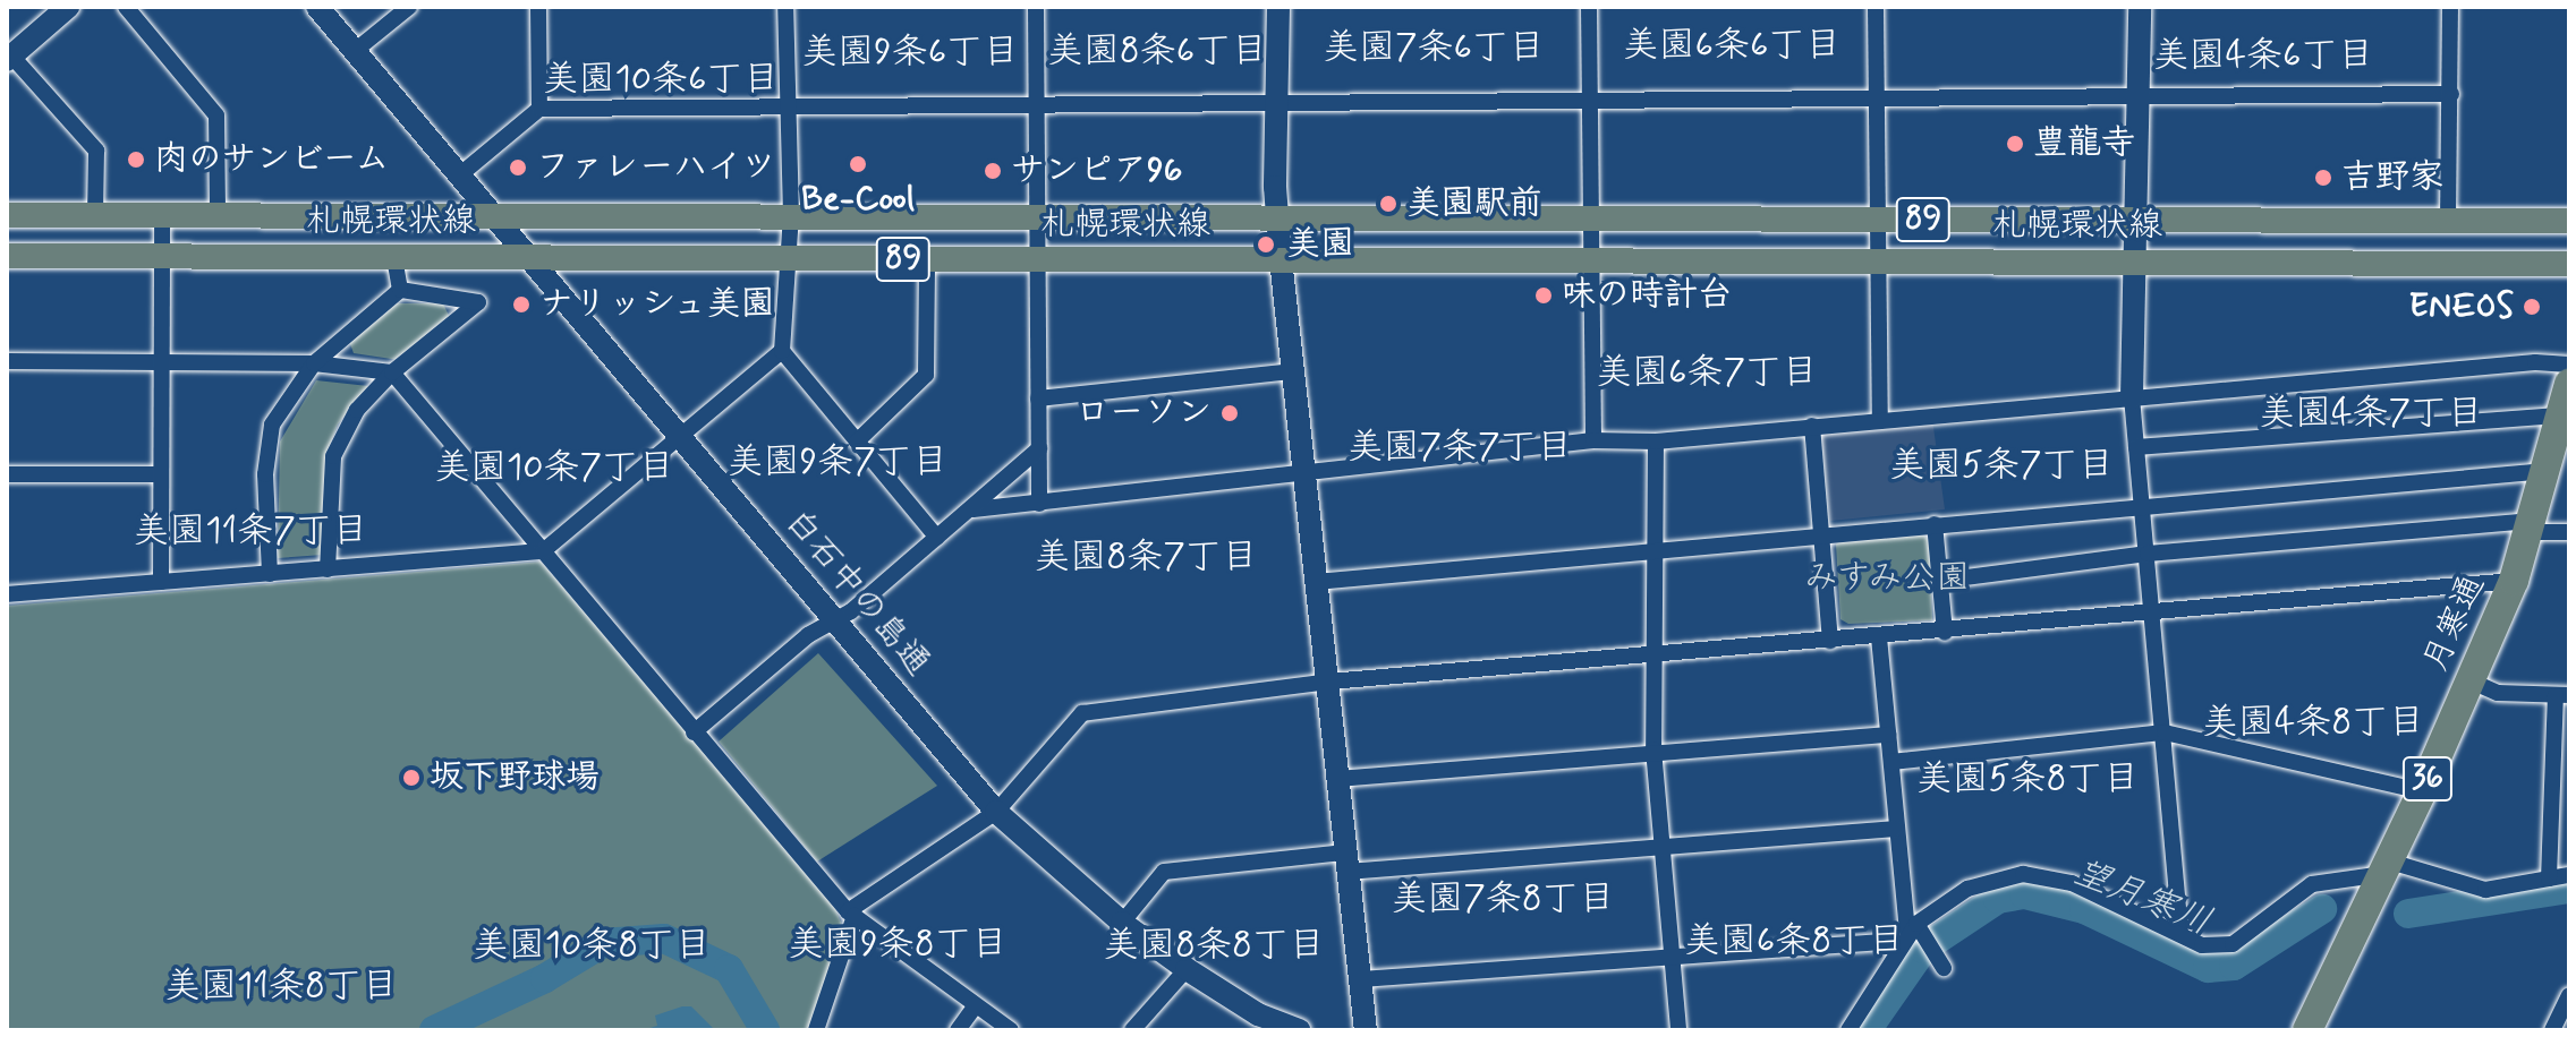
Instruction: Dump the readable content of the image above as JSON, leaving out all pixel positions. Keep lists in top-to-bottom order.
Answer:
{
  "streets": {
    "highway": ["月寒通", "36"],
    "main road": ["89", "札幌環状線"],
    "street": ["白石中の島通"]
  },
  "crossings": [
    ["札幌環状線", "白石中の島通"]
  ],
  "districts": [
    "美園6条6丁目",
    "美園7条6丁目",
    "美園8条6丁目",
    "美園9条6丁目",
    "美園4条6丁目",
    "美園10条6丁目",
    "美園6条7丁目",
    "美園4条7丁目",
    "美園7条7丁目",
    "美園9条7丁目",
    "美園5条7丁目",
    "美園10条7丁目",
    "美園11条7丁目",
    "美園8条7丁目",
    "美園4条8丁目",
    "美園5条8丁目",
    "美園7条8丁目",
    "美園6条8丁目",
    "美園9条8丁目",
    "美園10条8丁目",
    "美園8条8丁目",
    "美園11条8丁目"
  ],
  "water": ["望月寒川"],
  "parks": ["みすみ公園"],
  "places": [
    "豊龍寺",
    "肉のサンビーム",
    "Be-Cool",
    "ファレーハイツ",
    "サンピア96",
    "吉野家",
    "美園駅前",
    "美園",
    "味の時計台",
    "ナリッシュ美園",
    "ENEOS",
    "ローソン",
    "坂下野球場"
  ]
}
